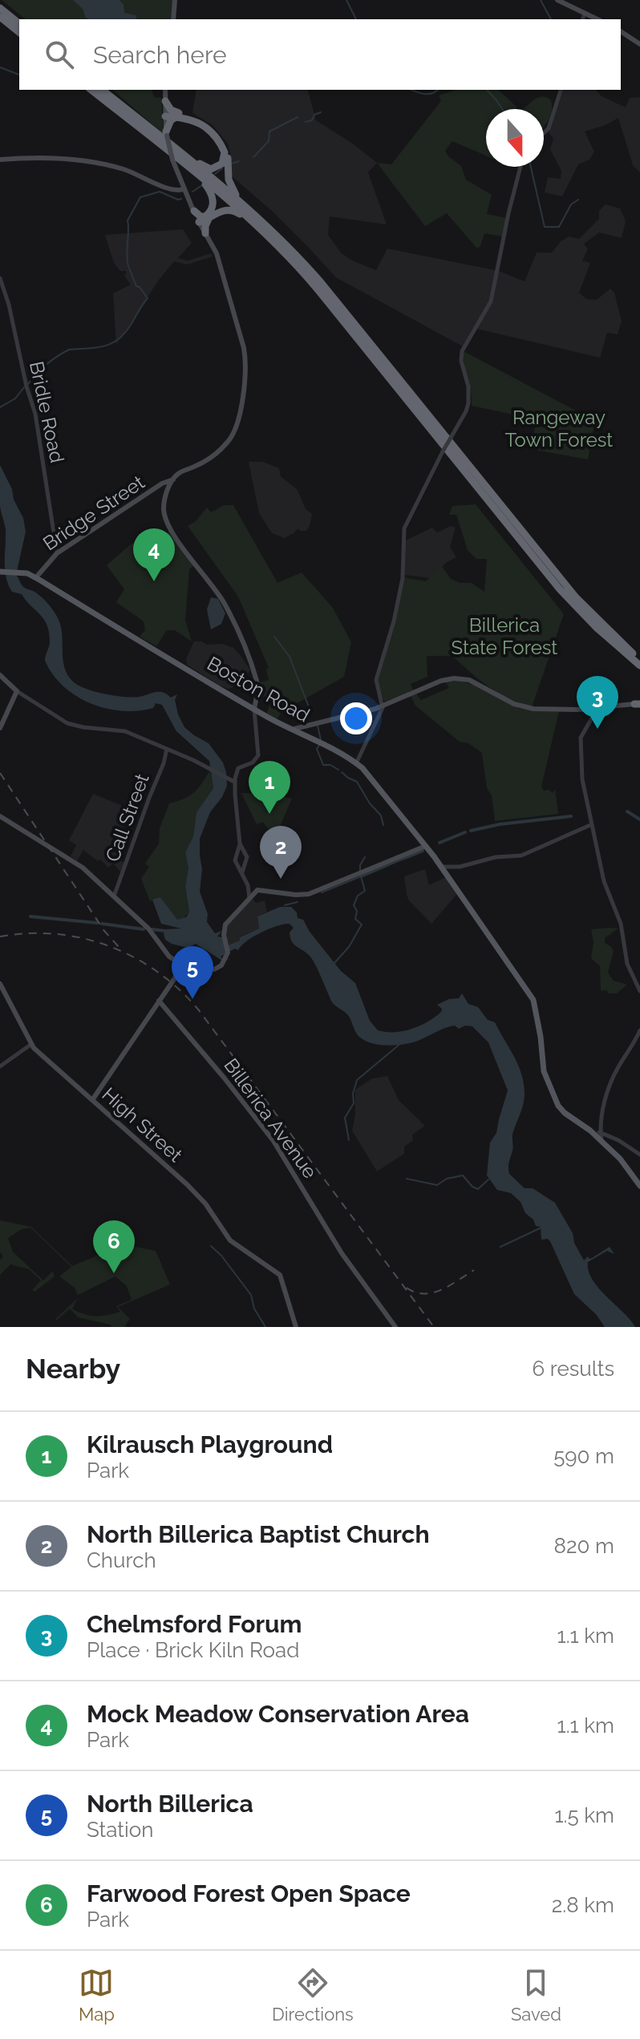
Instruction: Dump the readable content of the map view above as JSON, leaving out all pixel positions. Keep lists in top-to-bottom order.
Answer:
{
  "streets": {
    "main road": [
      "Bridge Street",
      "Boston Road",
      "Billerica Avenue",
      "High Street"
    ],
    "street": ["Bridle Road", "Call Street"]
  },
  "crossings": [
    ["Bridle Road", "Bridge Street"],
    ["Bridge Street", "Boston Road"]
  ],
  "parks": ["Rangeway Town Forest", "Billerica State Forest"],
  "north": "bottom",
  "page": {
    "search": "Search here",
    "pins": [
      "4",
      "3",
      "1",
      "2",
      "5",
      "6"
    ],
    "heading": ["Nearby", "6 results"],
    "list": [
      {
        "mark": "1",
        "name": "Kilrausch Playground",
        "note": "Park",
        "value": "590 m"
      },
      {
        "mark": "2",
        "name": "North Billerica Baptist Church",
        "note": "Church",
        "value": "820 m"
      },
      {
        "mark": "3",
        "name": "Chelmsford Forum",
        "note": "Place · Brick Kiln Road",
        "value": "1.1 km"
      },
      {
        "mark": "4",
        "name": "Mock Meadow Conservation Area",
        "note": "Park",
        "value": "1.1 km"
      },
      {
        "mark": "5",
        "name": "North Billerica",
        "note": "Station",
        "value": "1.5 km"
      },
      {
        "mark": "6",
        "name": "Farwood Forest Open Space",
        "note": "Park",
        "value": "2.8 km"
      }
    ],
    "nav": ["Map", "Directions", "Saved"]
  }
}
